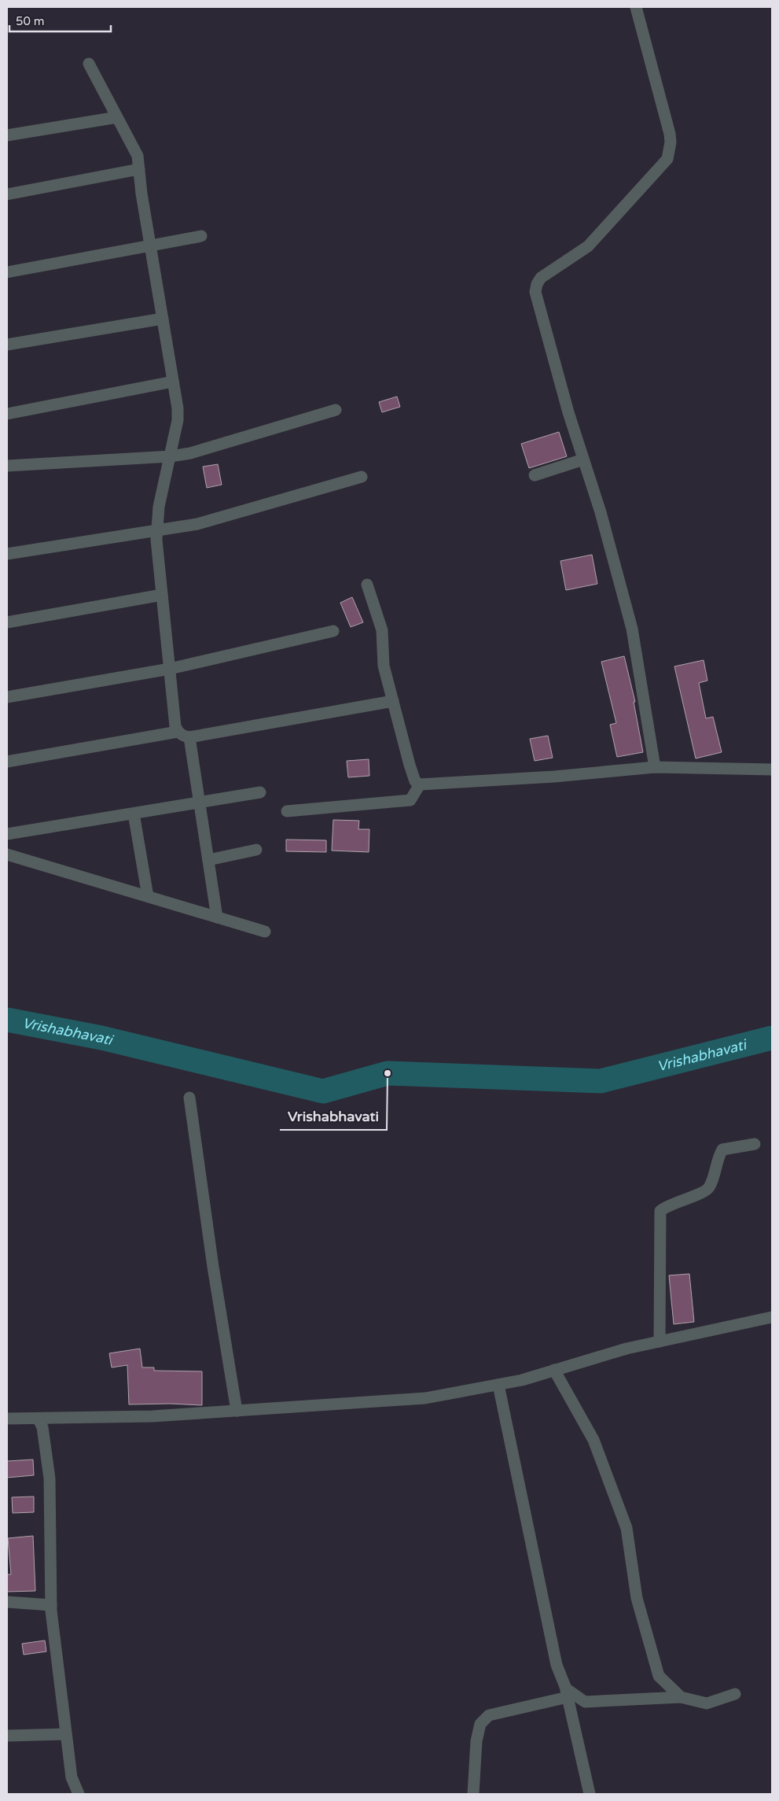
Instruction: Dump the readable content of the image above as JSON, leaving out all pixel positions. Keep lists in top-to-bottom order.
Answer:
{
  "water": ["Vrishabhavati"],
  "places": ["Vrishabhavati"],
  "scale_bar": "50 m"
}
